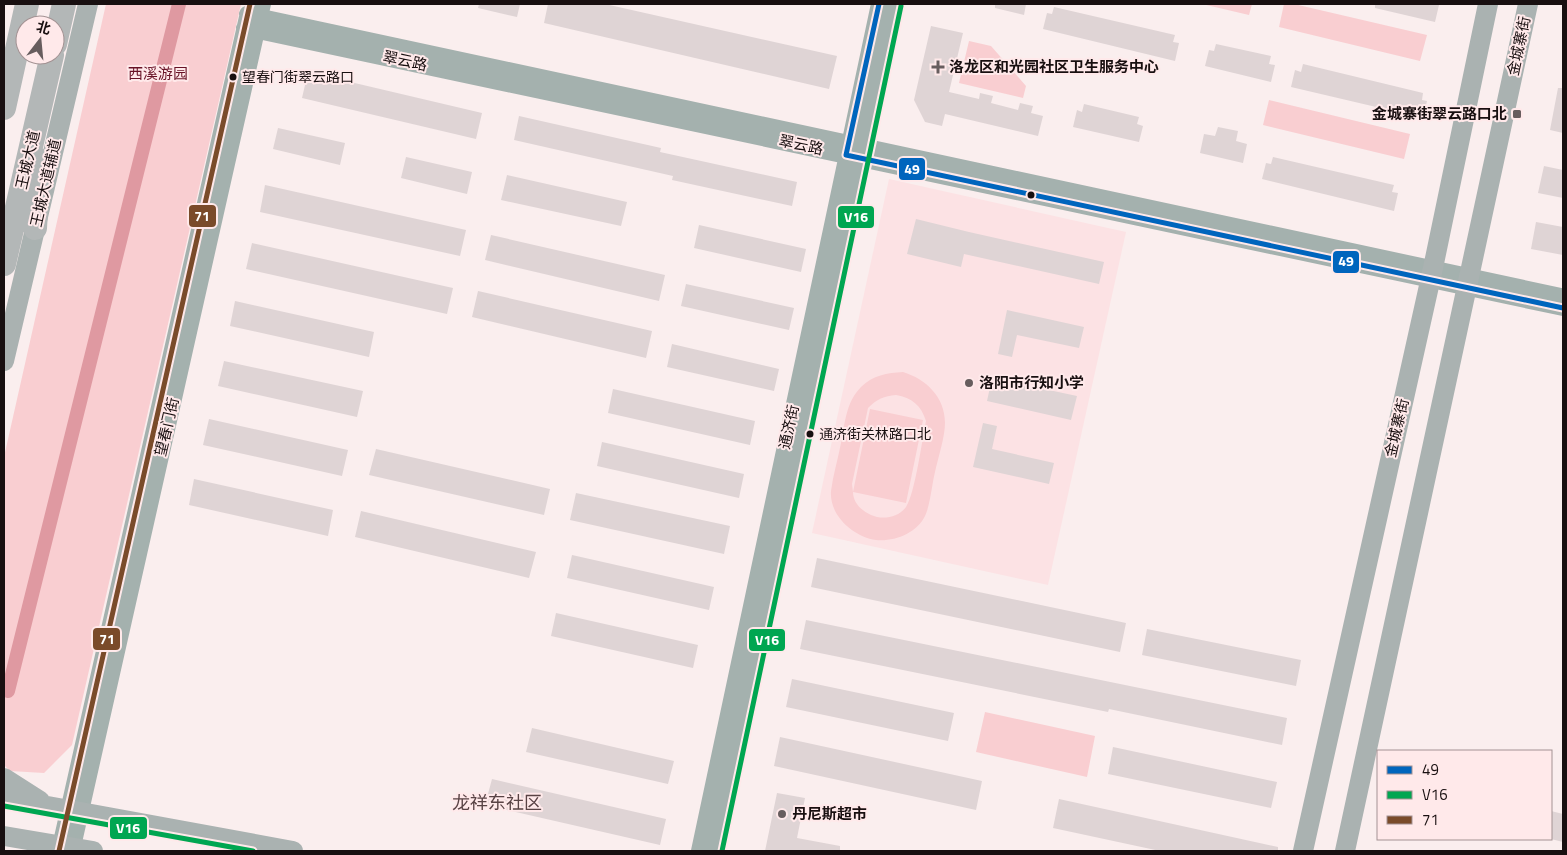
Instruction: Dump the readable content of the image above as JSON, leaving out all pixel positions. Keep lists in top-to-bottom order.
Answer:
{
  "streets": {
    "highway": ["王城大道"],
    "main road": ["金城寨街", "王城大道辅道"],
    "street": ["翠云路", "望春门街", "通济街"]
  },
  "crossings": [
    ["金城寨街", "翠云路"],
    ["翠云路", "望春门街"],
    ["翠云路", "通济街"],
    ["王城大道", "王城大道辅道"]
  ],
  "districts": ["龙祥东社区"],
  "parks": ["西溪游园"],
  "places": {
    "health": ["洛龙区和光园社区卫生服务中心"],
    "other": [
      "望春门街翠云路口",
      "洛阳市行知小学",
      "通济街关林路口北",
      "丹尼斯超市"
    ],
    "transit": ["金城寨街翠云路口北"]
  },
  "lines": ["transit line 49", "transit line 71", "transit line V16"],
  "legend": ["49", "V16", "71"],
  "north": "top"
}
